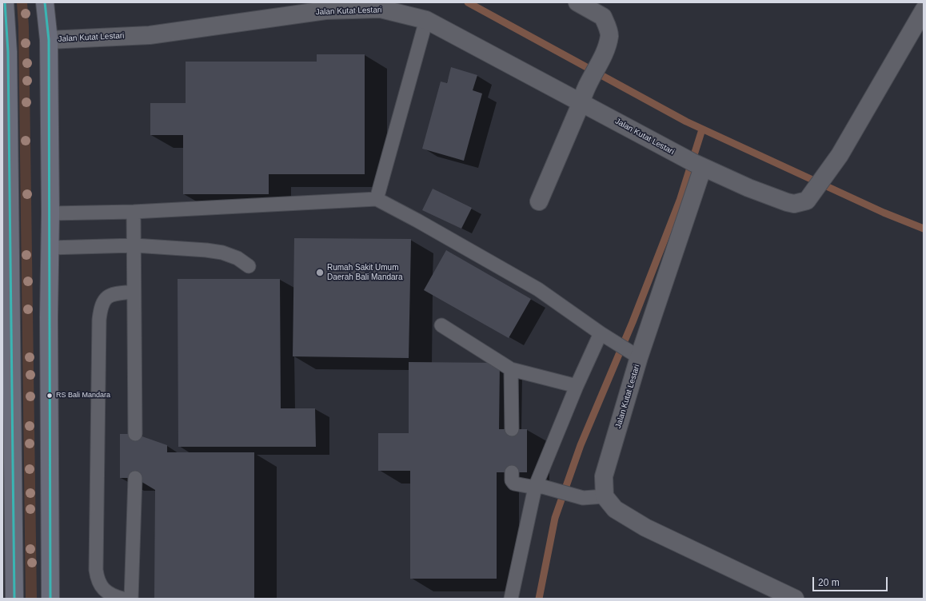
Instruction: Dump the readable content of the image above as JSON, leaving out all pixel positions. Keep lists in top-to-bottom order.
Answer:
{
  "streets": {
    "street": ["Jalan Kutat Lestari"]
  },
  "places": ["Rumah Sakit Umum Daerah Bali Mandara", "RS Bali Mandara"],
  "scale_bar": "20 m"
}
